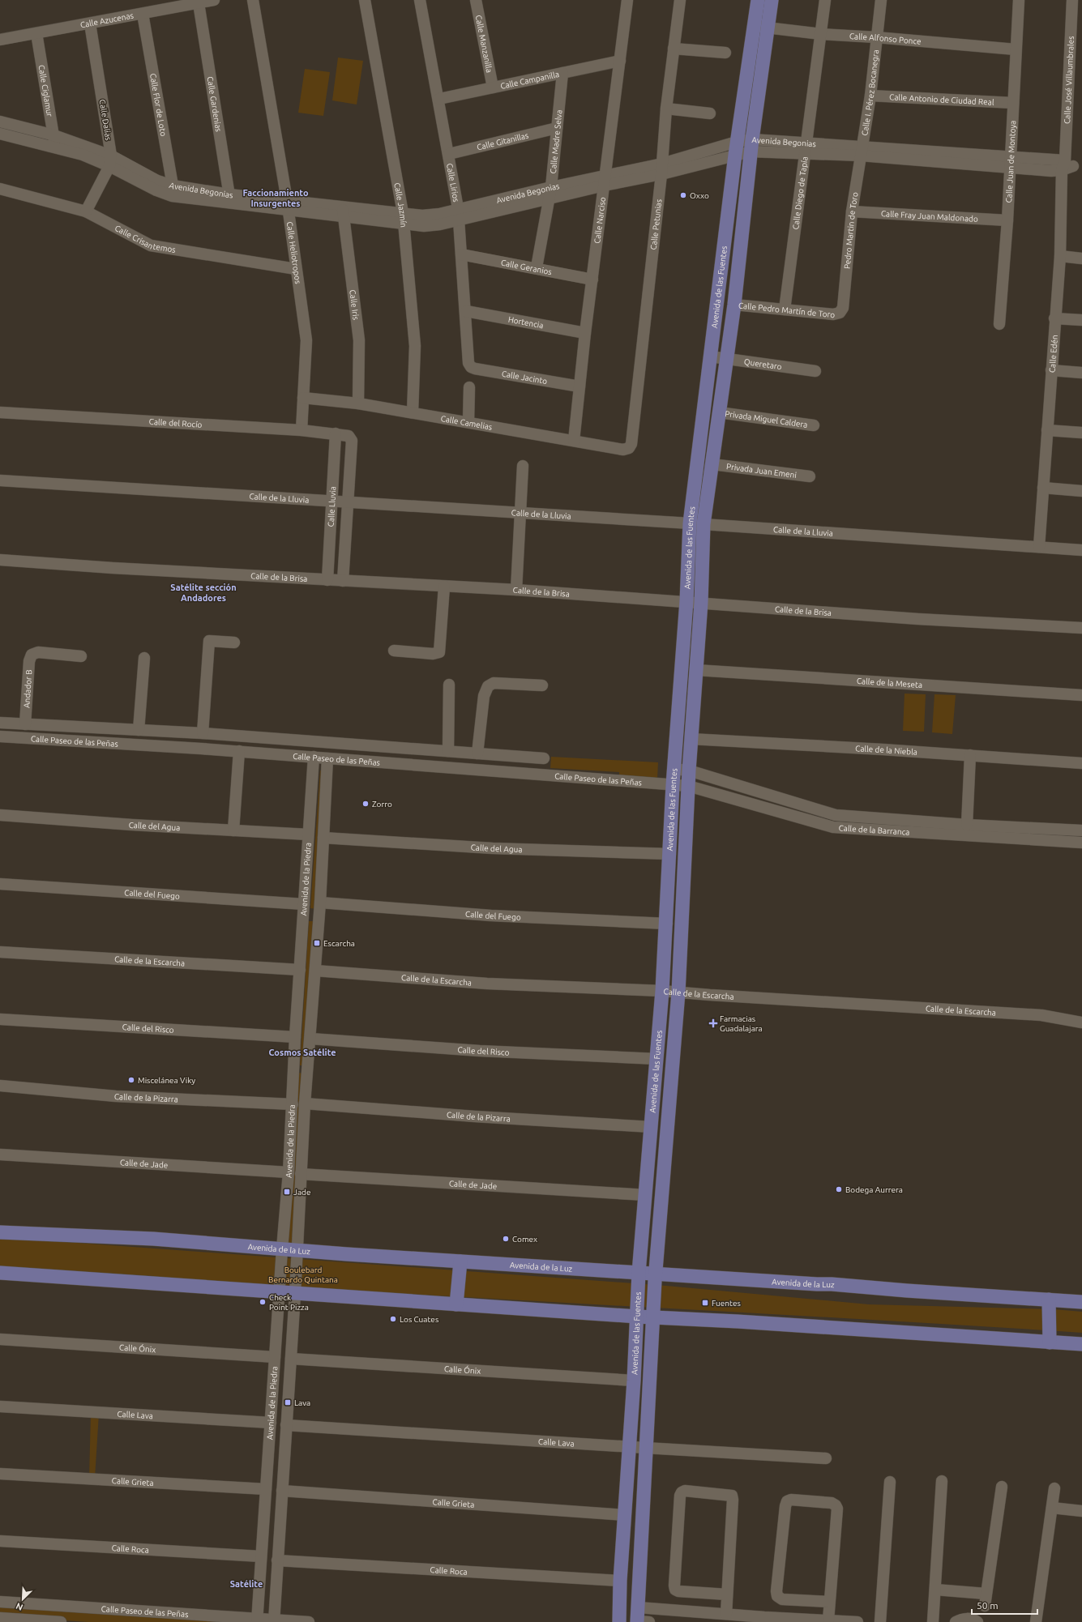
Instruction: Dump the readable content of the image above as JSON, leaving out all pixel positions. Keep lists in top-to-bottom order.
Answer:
{
  "streets": {
    "main road": ["Avenida de las Fuentes", "Avenida de la Luz"],
    "street": [
      "Calle Azucenas",
      "Calle Alfonso Ponce",
      "Calle Manzanilla",
      "Calle Campanilla",
      "Calle José Villaumbrales",
      "Calle Ciglamur",
      "Calle I. Pérez Bocanegra",
      "Calle Antonio de Ciudad Real",
      "Calle Gardenias",
      "Calle Flor de Loto",
      "Calle Dalias",
      "Calle Gitanillas",
      "Calle Madre Selva",
      "Avenida Begonias",
      "Calle Juan de Montoya",
      "Calle Lirios",
      "Calle Diego de Tapía",
      "Calle Jazmín",
      "Calle Fray Juan Maldonado",
      "Calle Narciso",
      "Calle Petunias",
      "Pedro Martin de Toro",
      "Calle Crisantemos",
      "Calle Heliotropos",
      "Calle Geranios",
      "Calle Iris",
      "Calle Pedro Martín de Toro",
      "Hortencia",
      "Calle Edén",
      "Queretaro",
      "Calle Jacinto",
      "Privada Miguel Caldera",
      "Calle Camelias",
      "Calle del Rocío",
      "Privada Juan Emeni",
      "Calle de la Lluvia",
      "Calle Lluvia",
      "Calle de la Brisa",
      "Calle de la Meseta",
      "Andador B",
      "Calle Paseo de las Peñas",
      "Calle de la Niebla",
      "Calle del Agua",
      "Calle de la Barranca",
      "Avenida de la Piedra",
      "Calle del Fuego",
      "Calle de la Escarcha",
      "Calle del Risco",
      "Calle de la Pizarra",
      "Calle de Jade",
      "Calle Ónix",
      "Calle Lava",
      "Calle Grieta",
      "Calle Roca"
    ]
  },
  "crossings": [
    ["Calle Azucenas", "Calle Ciglamur"],
    ["Calle Azucenas", "Calle Gardenias"],
    ["Calle Azucenas", "Calle Flor de Loto"],
    ["Calle Azucenas", "Calle Dalias"],
    ["Calle Alfonso Ponce", "Calle I. Pérez Bocanegra"],
    ["Calle Alfonso Ponce", "Calle Juan de Montoya"],
    ["Calle Alfonso Ponce", "Calle Diego de Tapía"],
    ["Calle Alfonso Ponce", "Avenida de las Fuentes"],
    ["Calle Manzanilla", "Calle Campanilla"],
    ["Calle Campanilla", "Calle Madre Selva"],
    ["Calle Campanilla", "Calle Lirios"],
    ["Calle Campanilla", "Calle Narciso"],
    ["Calle José Villaumbrales", "Avenida Begonias"],
    ["Calle José Villaumbrales", "Calle Edén"],
    ["Calle Ciglamur", "Avenida Begonias"],
    ["Calle I. Pérez Bocanegra", "Calle Antonio de Ciudad Real"],
    ["Calle I. Pérez Bocanegra", "Avenida Begonias"],
    ["Calle I. Pérez Bocanegra", "Pedro Martin de Toro"],
    ["Calle Antonio de Ciudad Real", "Calle Juan de Montoya"],
    ["Calle Gardenias", "Avenida Begonias"],
    ["Calle Flor de Loto", "Avenida Begonias"],
    ["Calle Dalias", "Avenida Begonias"],
    ["Calle Gitanillas", "Calle Madre Selva"],
    ["Calle Gitanillas", "Calle Lirios"],
    ["Calle Madre Selva", "Avenida Begonias"],
    ["Calle Madre Selva", "Calle Geranios"],
    ["Avenida Begonias", "Calle Juan de Montoya"],
    ["Avenida Begonias", "Calle Lirios"],
    ["Avenida Begonias", "Calle Diego de Tapía"],
    ["Avenida Begonias", "Calle Jazmín"],
    ["Avenida Begonias", "Calle Narciso"],
    ["Avenida Begonias", "Calle Petunias"],
    ["Avenida Begonias", "Pedro Martin de Toro"],
    ["Avenida Begonias", "Calle Heliotropos"],
    ["Avenida Begonias", "Avenida de las Fuentes"],
    ["Avenida Begonias", "Calle Iris"],
    ["Avenida Begonias", "Calle Edén"],
    ["Calle Juan de Montoya", "Calle Fray Juan Maldonado"],
    ["Calle Lirios", "Calle Geranios"],
    ["Calle Lirios", "Hortencia"],
    ["Calle Lirios", "Calle Jacinto"],
    ["Calle Diego de Tapía", "Calle Pedro Martín de Toro"],
    ["Calle Jazmín", "Calle Camelias"],
    ["Calle Fray Juan Maldonado", "Pedro Martin de Toro"],
    ["Calle Narciso", "Calle Geranios"],
    ["Calle Narciso", "Hortencia"],
    ["Calle Narciso", "Calle Jacinto"],
    ["Calle Narciso", "Calle Camelias"],
    ["Calle Petunias", "Calle Camelias"],
    ["Pedro Martin de Toro", "Calle Pedro Martín de Toro"],
    ["Calle Crisantemos", "Calle Heliotropos"],
    ["Calle Heliotropos", "Calle Camelias"],
    ["Calle Heliotropos", "Calle del Rocío"],
    ["Avenida de las Fuentes", "Calle Pedro Martín de Toro"],
    ["Avenida de las Fuentes", "Queretaro"],
    ["Avenida de las Fuentes", "Privada Miguel Caldera"],
    ["Avenida de las Fuentes", "Privada Juan Emeni"],
    ["Avenida de las Fuentes", "Calle de la Lluvia"],
    ["Avenida de las Fuentes", "Calle de la Brisa"],
    ["Avenida de las Fuentes", "Calle de la Meseta"],
    ["Avenida de las Fuentes", "Calle Paseo de las Peñas"],
    ["Avenida de las Fuentes", "Calle de la Niebla"],
    ["Avenida de las Fuentes", "Calle del Agua"],
    ["Avenida de las Fuentes", "Calle de la Barranca"],
    ["Avenida de las Fuentes", "Calle del Fuego"],
    ["Avenida de las Fuentes", "Calle de la Escarcha"],
    ["Avenida de las Fuentes", "Calle del Risco"],
    ["Avenida de las Fuentes", "Calle de la Pizarra"],
    ["Avenida de las Fuentes", "Calle de Jade"],
    ["Avenida de las Fuentes", "Avenida de la Luz"],
    ["Avenida de las Fuentes", "Calle Ónix"],
    ["Avenida de las Fuentes", "Calle Lava"],
    ["Avenida de las Fuentes", "Calle Grieta"],
    ["Avenida de las Fuentes", "Calle Roca"],
    ["Calle Iris", "Calle Camelias"],
    ["Calle Edén", "Calle de la Lluvia"],
    ["Calle del Rocío", "Calle Lluvia"],
    ["Calle de la Lluvia", "Calle Lluvia"],
    ["Calle Lluvia", "Calle de la Brisa"],
    ["Andador B", "Calle Paseo de las Peñas"],
    ["Calle Paseo de las Peñas", "Calle de la Barranca"],
    ["Calle Paseo de las Peñas", "Avenida de la Piedra"],
    ["Calle del Agua", "Avenida de la Piedra"],
    ["Avenida de la Piedra", "Calle del Fuego"],
    ["Avenida de la Piedra", "Calle de la Escarcha"],
    ["Avenida de la Piedra", "Calle del Risco"],
    ["Avenida de la Piedra", "Calle de la Pizarra"],
    ["Avenida de la Piedra", "Calle de Jade"],
    ["Avenida de la Piedra", "Avenida de la Luz"],
    ["Avenida de la Piedra", "Calle Ónix"],
    ["Avenida de la Piedra", "Calle Lava"],
    ["Avenida de la Piedra", "Calle Grieta"],
    ["Avenida de la Piedra", "Calle Roca"]
  ],
  "districts": [
    "Faccionamiento Insurgentes",
    "Satélite sección Andadores",
    "Cosmos Satélite",
    "Satélite"
  ],
  "parks": ["Boulebard Bernardo Quintana"],
  "places": {
    "other": [
      "Oxxo",
      "Zorro",
      "Miscelánea Viky",
      "Bodega Aurrera",
      "Comex",
      "Check Point Pizza",
      "Los Cuates"
    ],
    "transit": [
      "Escarcha",
      "Jade",
      "Fuentes",
      "Lava"
    ],
    "health": ["Farmacias Guadalajara"]
  },
  "scale_bar": "50 m",
  "north": "bottom left"
}
